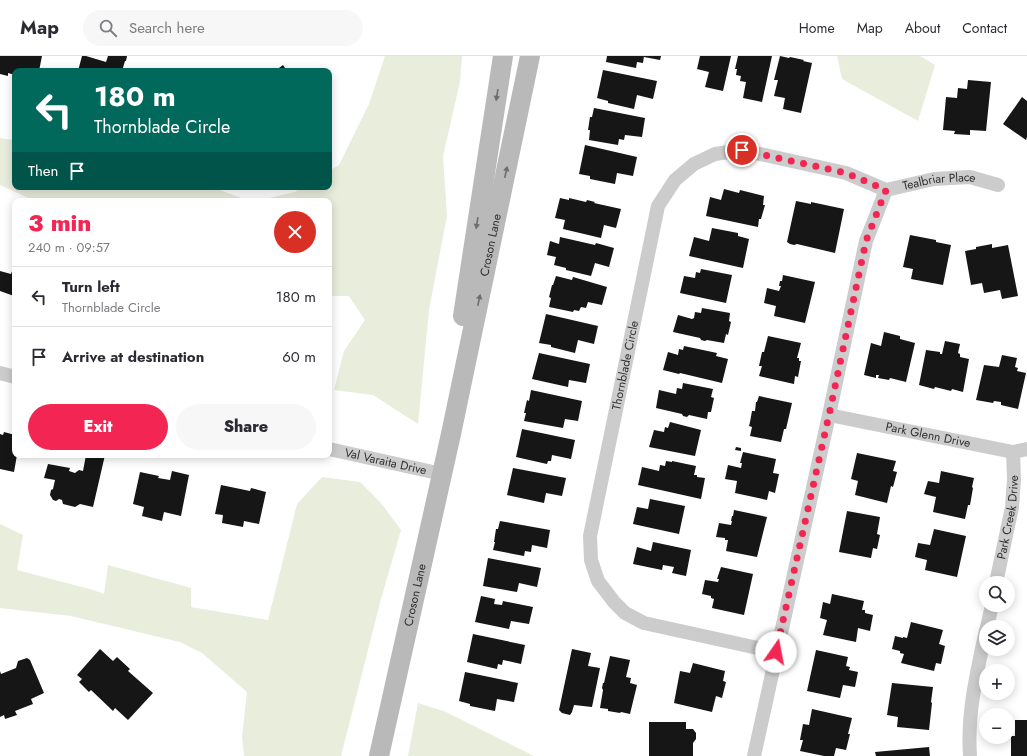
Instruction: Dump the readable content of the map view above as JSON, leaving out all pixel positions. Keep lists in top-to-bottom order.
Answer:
{
  "streets": {
    "main road": ["Croson Lane"],
    "street": [
      "Tealbriar Place",
      "Thornblade Circle",
      "Park Glenn Drive",
      "Val Varaita Drive",
      "Park Creek Drive"
    ]
  },
  "crossings": [
    ["Tealbriar Place", "Thornblade Circle"],
    ["Tealbriar Place", "Park Glenn Drive"],
    ["Croson Lane", "Val Varaita Drive"],
    ["Park Glenn Drive", "Park Creek Drive"]
  ],
  "page": {
    "header": "Map",
    "search": "Search here",
    "nav": [
      "Home",
      "Map",
      "About",
      "Contact"
    ],
    "turn": ["180 m", "Thornblade Circle"],
    "then": "Then",
    "heading": ["3 min", "240 m · 09:57"],
    "list": [
      {
        "name": "Turn left",
        "note": "Thornblade Circle",
        "value": "180 m"
      },
      {
        "name": "Arrive at destination",
        "value": "60 m"
      }
    ],
    "buttons": ["Exit", "Share"],
    "map_buttons": ["+", "−"]
  }
}
